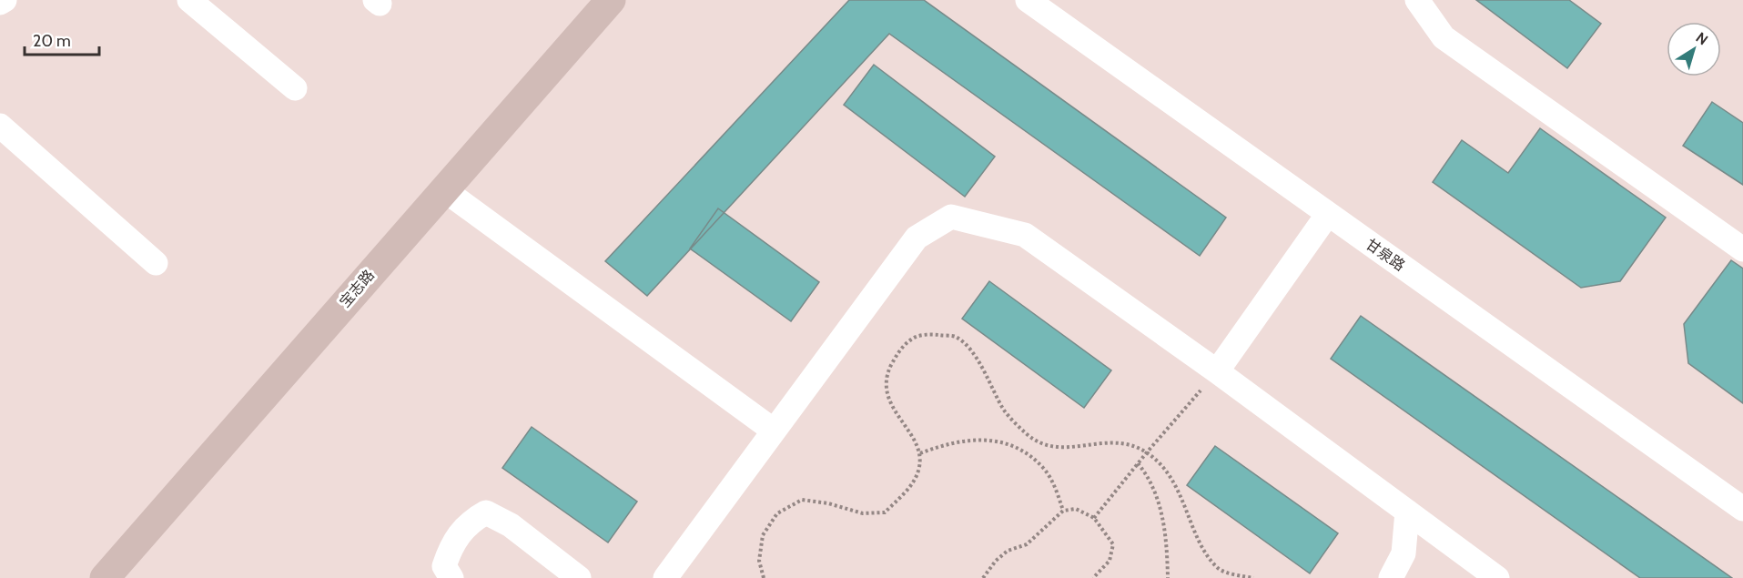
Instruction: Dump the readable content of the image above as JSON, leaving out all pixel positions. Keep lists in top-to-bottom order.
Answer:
{
  "streets": {
    "street": ["甘泉路", "宝志路"]
  },
  "scale_bar": "20 m",
  "north": "top right"
}
